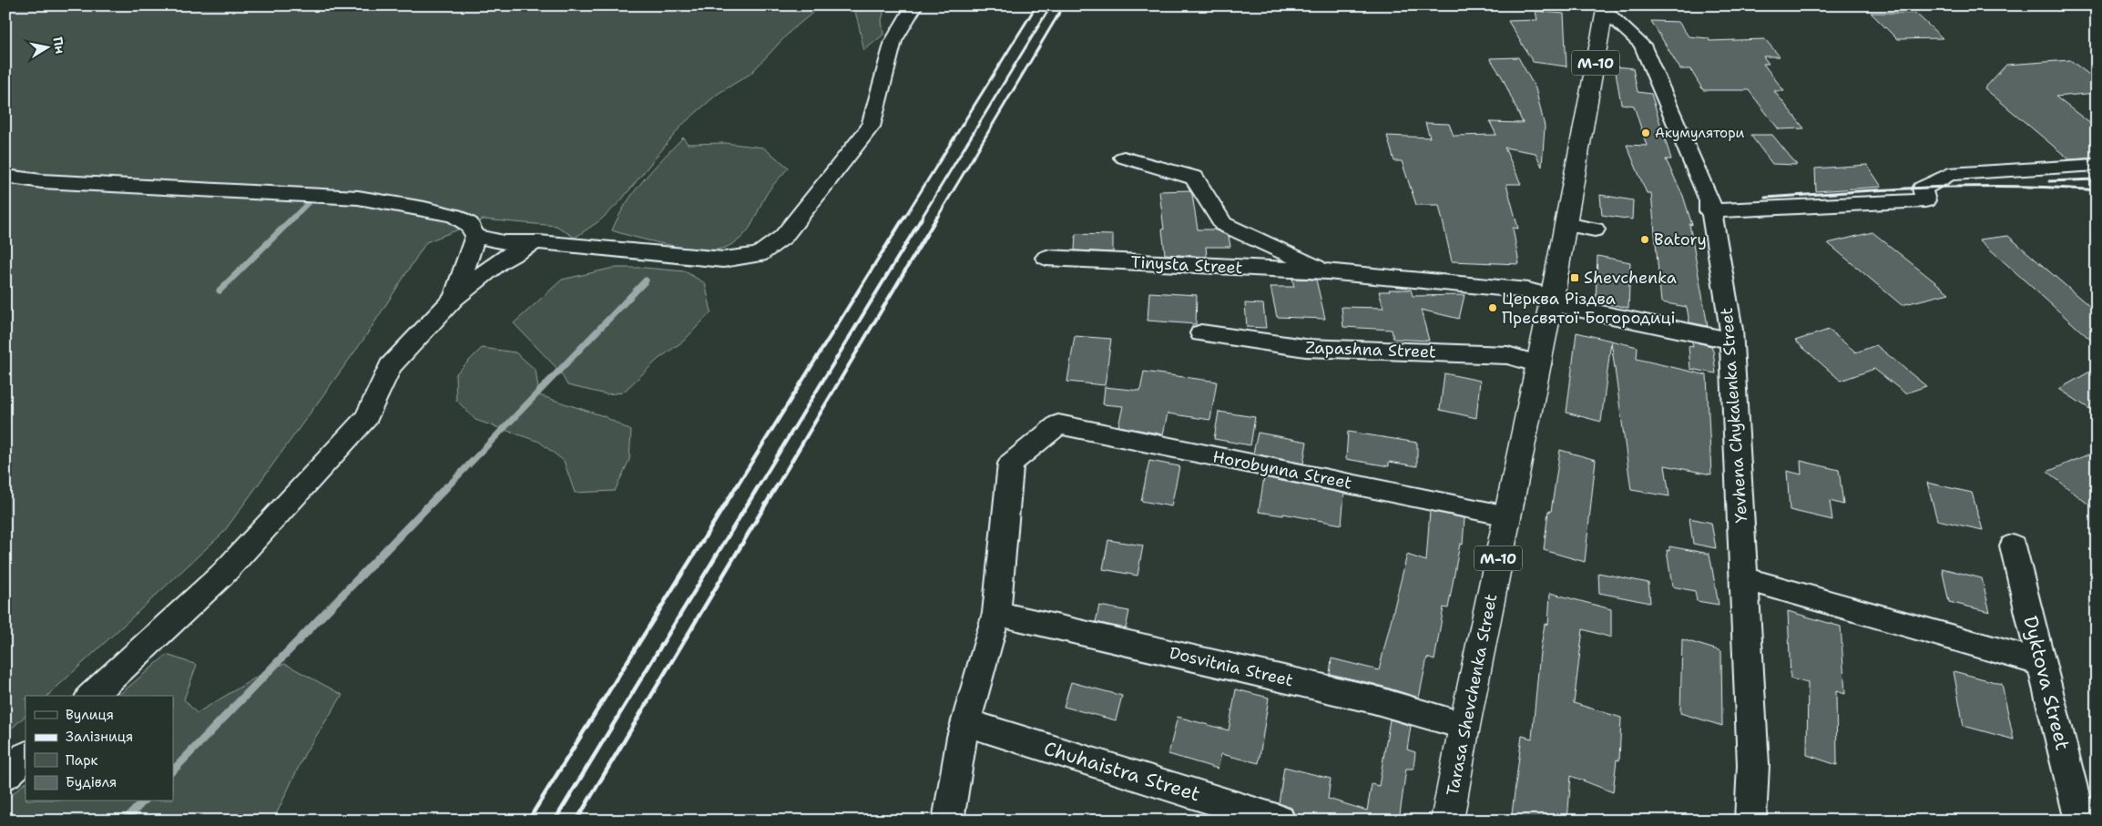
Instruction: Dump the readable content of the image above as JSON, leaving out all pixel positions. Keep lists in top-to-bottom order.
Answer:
{
  "streets": {
    "main road": ["М-10", "Tarasa Shevchenka Street"],
    "street": [
      "Tinysta Street",
      "Zapashna Street",
      "Yevhena Chykalenka Street",
      "Horobynna Street",
      "Dosvitnia Street",
      "Dyktova Street",
      "Chuhaistra Street"
    ]
  },
  "crossings": [
    ["Tinysta Street", "Yevhena Chykalenka Street"],
    ["Tinysta Street", "Tarasa Shevchenka Street"],
    ["Zapashna Street", "Tarasa Shevchenka Street"],
    ["Yevhena Chykalenka Street", "Tarasa Shevchenka Street"],
    ["Horobynna Street", "Dosvitnia Street"],
    ["Horobynna Street", "Tarasa Shevchenka Street"],
    ["Dosvitnia Street", "Tarasa Shevchenka Street"]
  ],
  "places": {
    "other": ["Акумулятори", "Batory", "Церква Різдва Пресвятої Богородиці"],
    "transit": ["Shevchenka"]
  },
  "legend": [
    "Вулиця",
    "Залізниця",
    "Парк",
    "Будівля"
  ],
  "north": "right"
}
